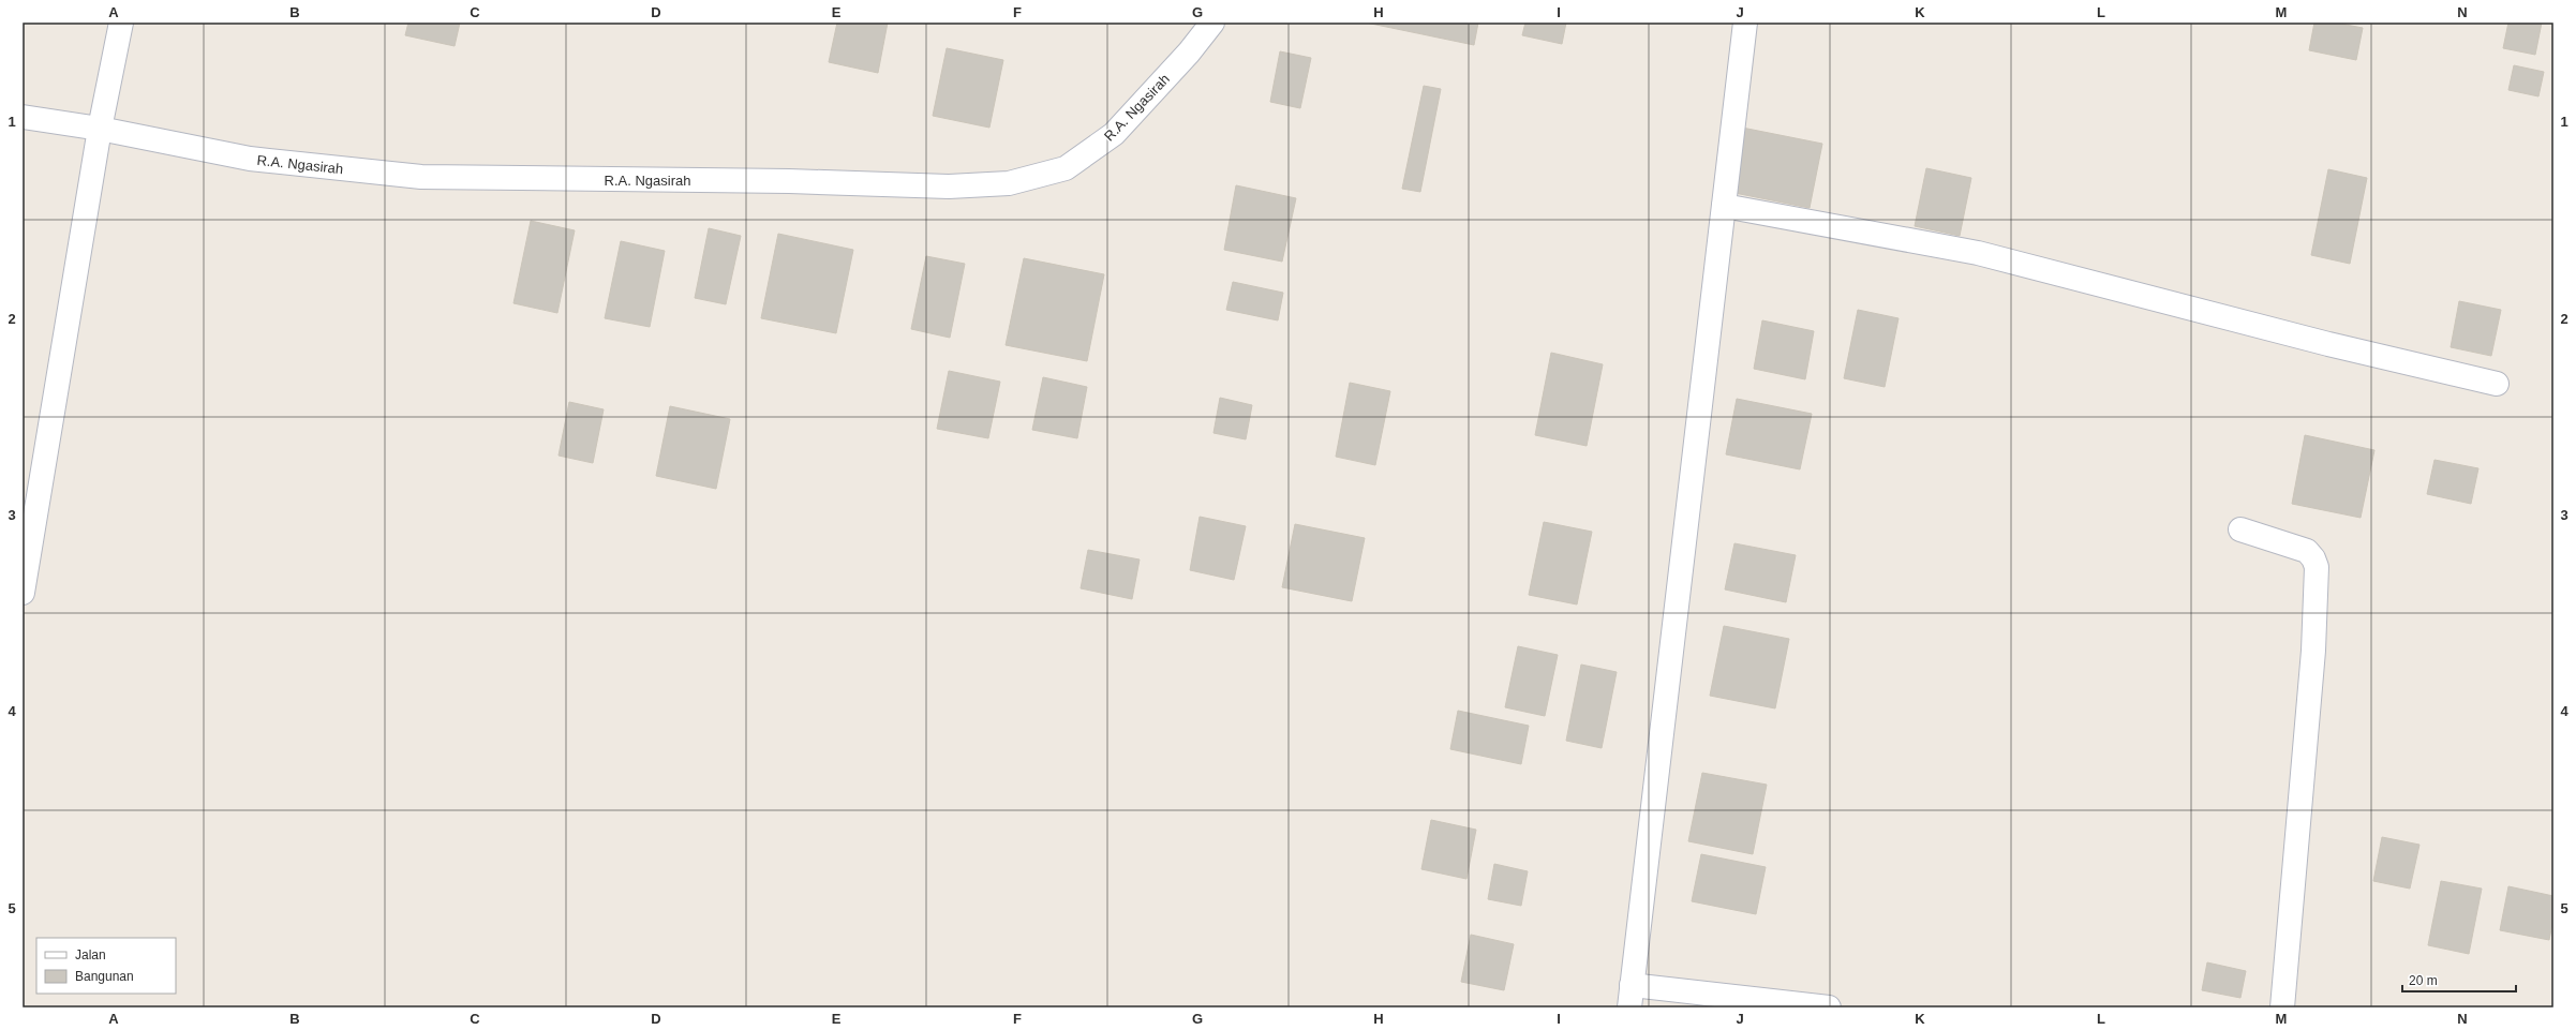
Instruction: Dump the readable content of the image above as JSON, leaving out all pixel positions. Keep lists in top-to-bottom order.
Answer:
{
  "streets": {
    "street": ["R.A. Ngasirah"]
  },
  "legend": ["Jalan", "Bangunan"],
  "scale_bar": "20 m",
  "grid": {
    "columns": [
      "A",
      "B",
      "C",
      "D",
      "E",
      "F",
      "G",
      "H",
      "I",
      "J",
      "K",
      "L",
      "M",
      "N"
    ],
    "rows": [
      "1",
      "2",
      "3",
      "4",
      "5"
    ]
  }
}
